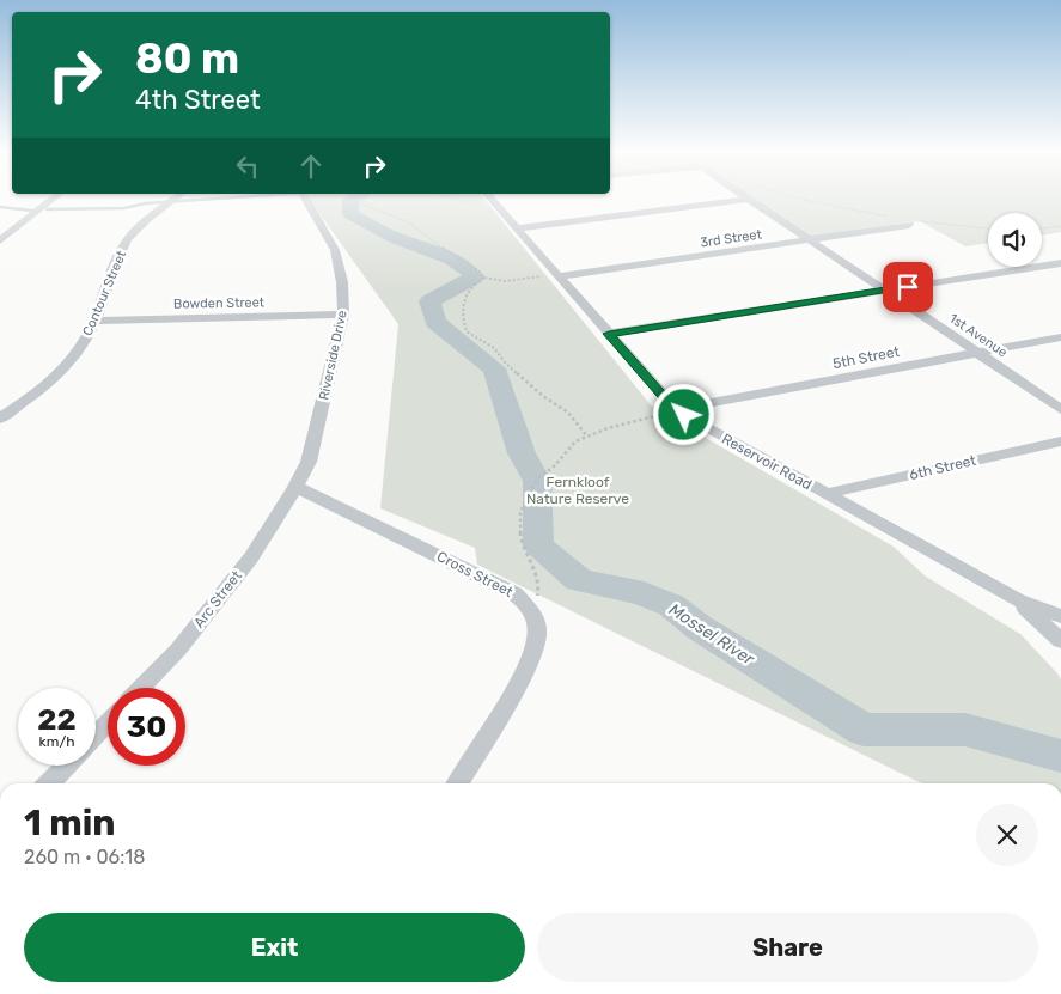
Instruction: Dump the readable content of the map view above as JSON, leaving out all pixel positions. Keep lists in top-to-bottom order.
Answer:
{
  "streets": {
    "street": [
      "3rd Street",
      "Contour Street",
      "Bowden Street",
      "1st Avenue",
      "Riverside Drive",
      "5th Street",
      "Reservoir Road",
      "6th Street",
      "Cross Street",
      "Arc Street"
    ]
  },
  "crossings": [
    ["3rd Street", "1st Avenue"],
    ["3rd Street", "Reservoir Road"],
    ["Contour Street", "Bowden Street"],
    ["Bowden Street", "Riverside Drive"],
    ["1st Avenue", "5th Street"],
    ["Riverside Drive", "Cross Street"],
    ["Riverside Drive", "Arc Street"],
    ["5th Street", "Reservoir Road"],
    ["Reservoir Road", "6th Street"],
    ["Cross Street", "Arc Street"]
  ],
  "water": ["Mossel River"],
  "parks": ["Fernkloof Nature Reserve"],
  "page": {
    "turn": ["80 m", "4th Street"],
    "speed": "22 km/h",
    "limit": "30",
    "heading": ["1 min", "260 m · 06:18"],
    "buttons": ["Exit", "Share"]
  }
}
